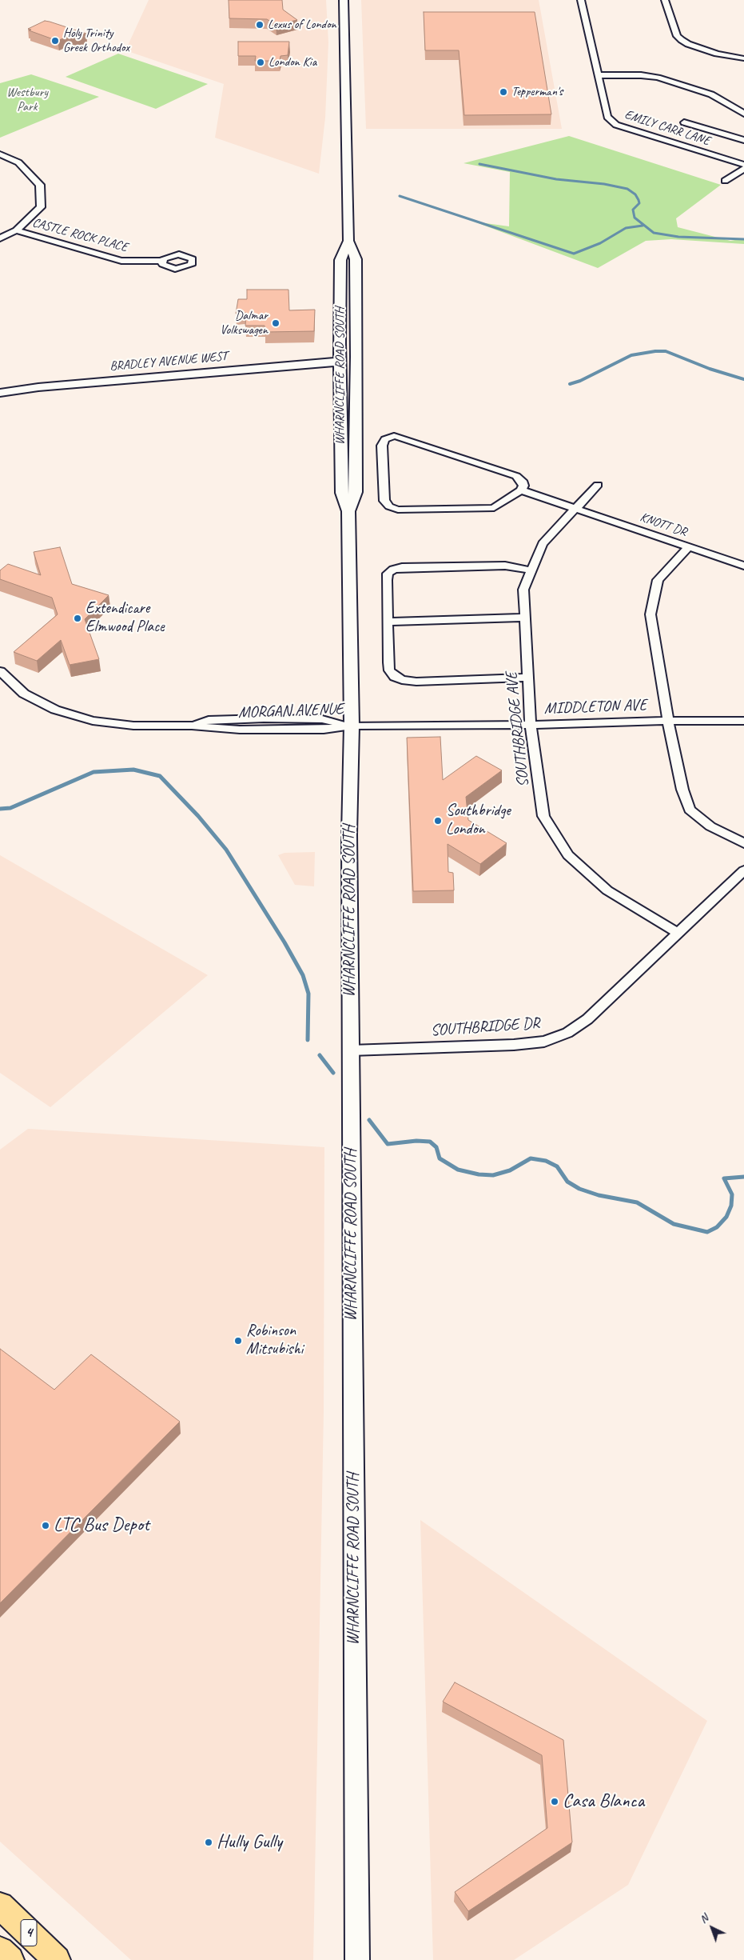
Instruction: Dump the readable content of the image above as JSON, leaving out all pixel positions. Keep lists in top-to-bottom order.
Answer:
{
  "streets": {
    "main road": ["BRADLEY AVENUE WEST", "WHARNCLIFFE ROAD SOUTH", "4"],
    "street": [
      "EMILY CARR LANE",
      "CASTLE ROCK PLACE",
      "KNOTT DR",
      "MIDDLETON AVE",
      "MORGAN AVENUE",
      "SOUTHBRIDGE AVE",
      "SOUTHBRIDGE DR"
    ]
  },
  "crossings": [
    ["BRADLEY AVENUE WEST", "WHARNCLIFFE ROAD SOUTH"],
    ["WHARNCLIFFE ROAD SOUTH", "MIDDLETON AVE"],
    ["WHARNCLIFFE ROAD SOUTH", "MORGAN AVENUE"],
    ["WHARNCLIFFE ROAD SOUTH", "SOUTHBRIDGE DR"],
    ["KNOTT DR", "SOUTHBRIDGE AVE"],
    ["MIDDLETON AVE", "MORGAN AVENUE"],
    ["MIDDLETON AVE", "SOUTHBRIDGE AVE"],
    ["SOUTHBRIDGE AVE", "SOUTHBRIDGE DR"]
  ],
  "parks": ["Westbury Park"],
  "places": [
    "Lexus of London",
    "Holy Trinity Greek Orthodox",
    "London Kia",
    "Tepperman's",
    "Dalmar Volkswagen",
    "Extendicare Elmwood Place",
    "Southbridge London",
    "Robinson Mitsubishi",
    "LTC Bus Depot",
    "Casa Blanca",
    "Hully Gully"
  ],
  "north": "top left"
}
